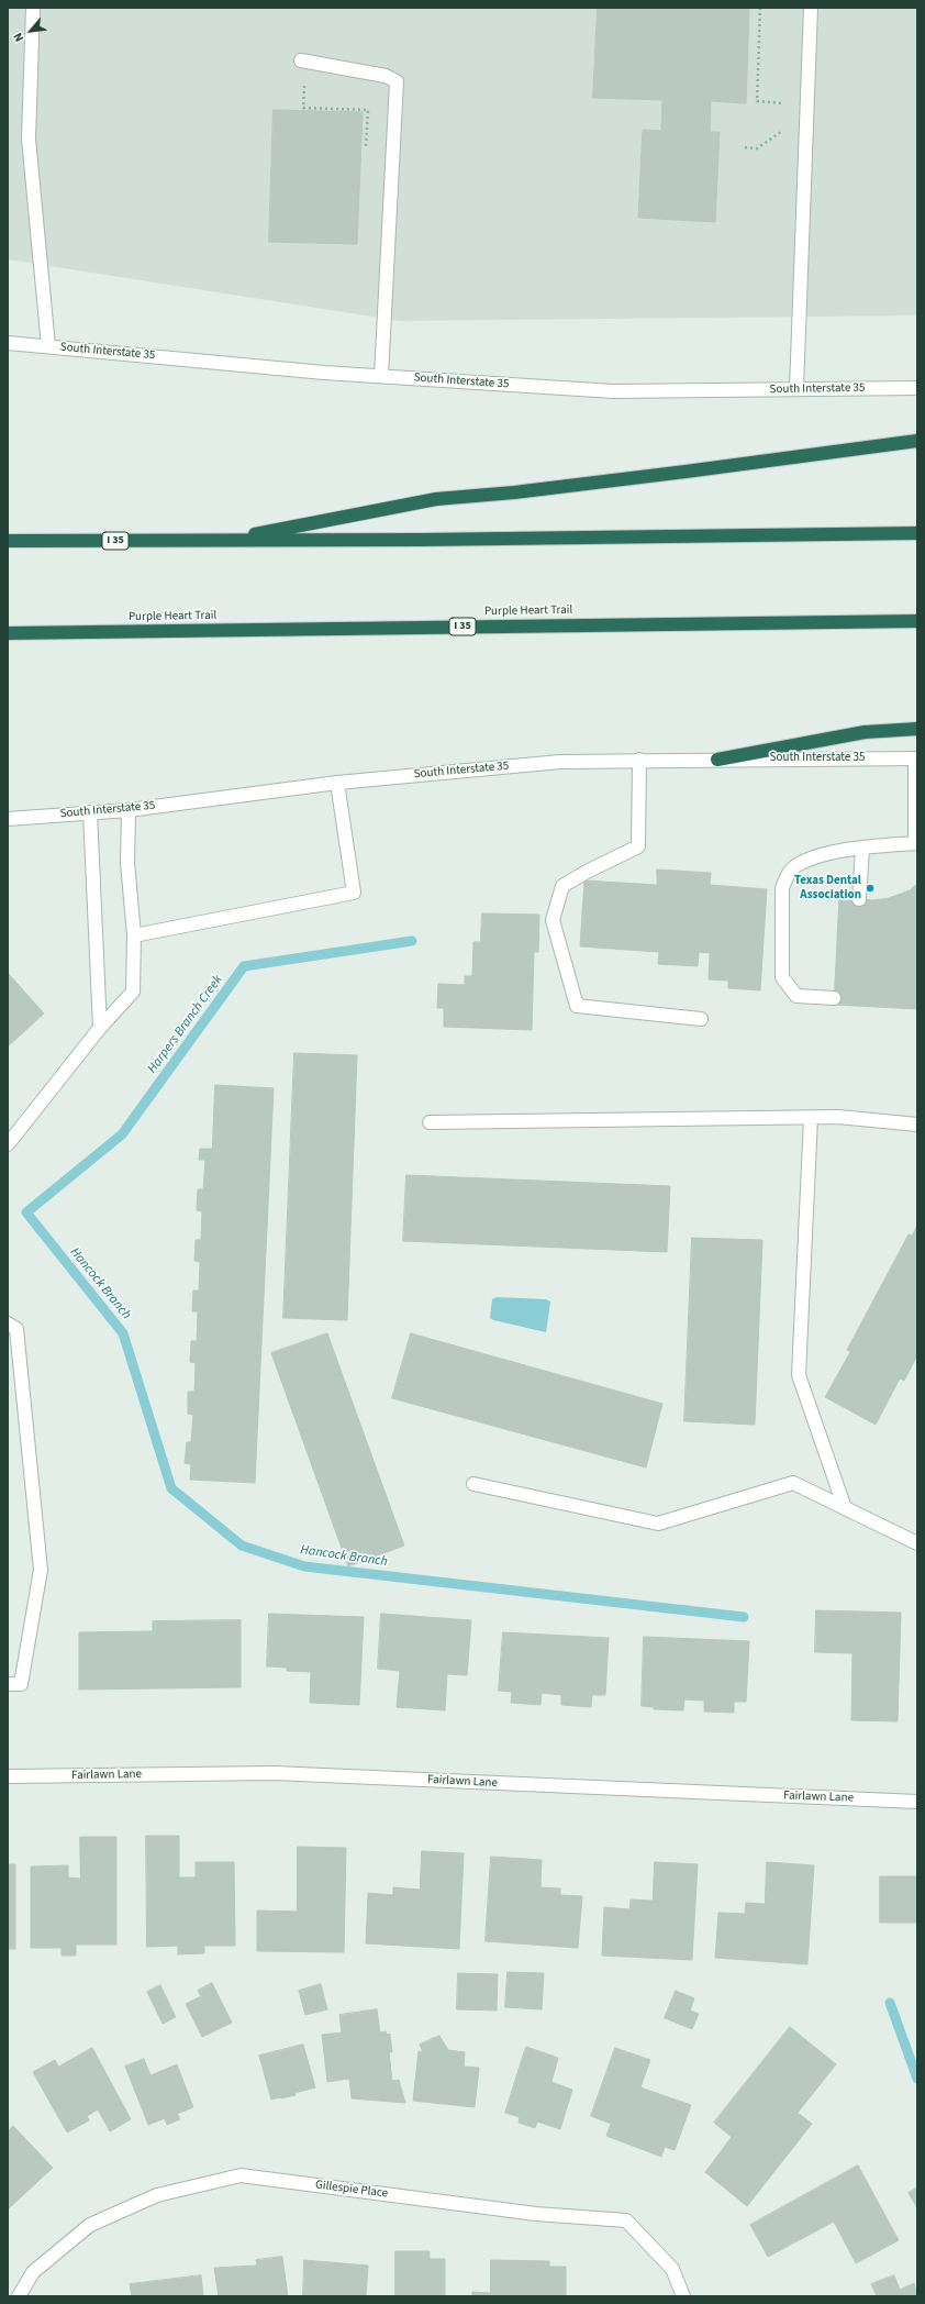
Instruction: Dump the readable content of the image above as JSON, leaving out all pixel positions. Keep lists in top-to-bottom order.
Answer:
{
  "streets": {
    "highway": ["I 35", "Purple Heart Trail"],
    "main road": ["South Interstate 35", "Fairlawn Lane", "Gillespie Place"]
  },
  "water": ["Harpers Branch Creek", "Hancock Branch"],
  "places": ["Texas Dental Association"],
  "north": "bottom left"
}
